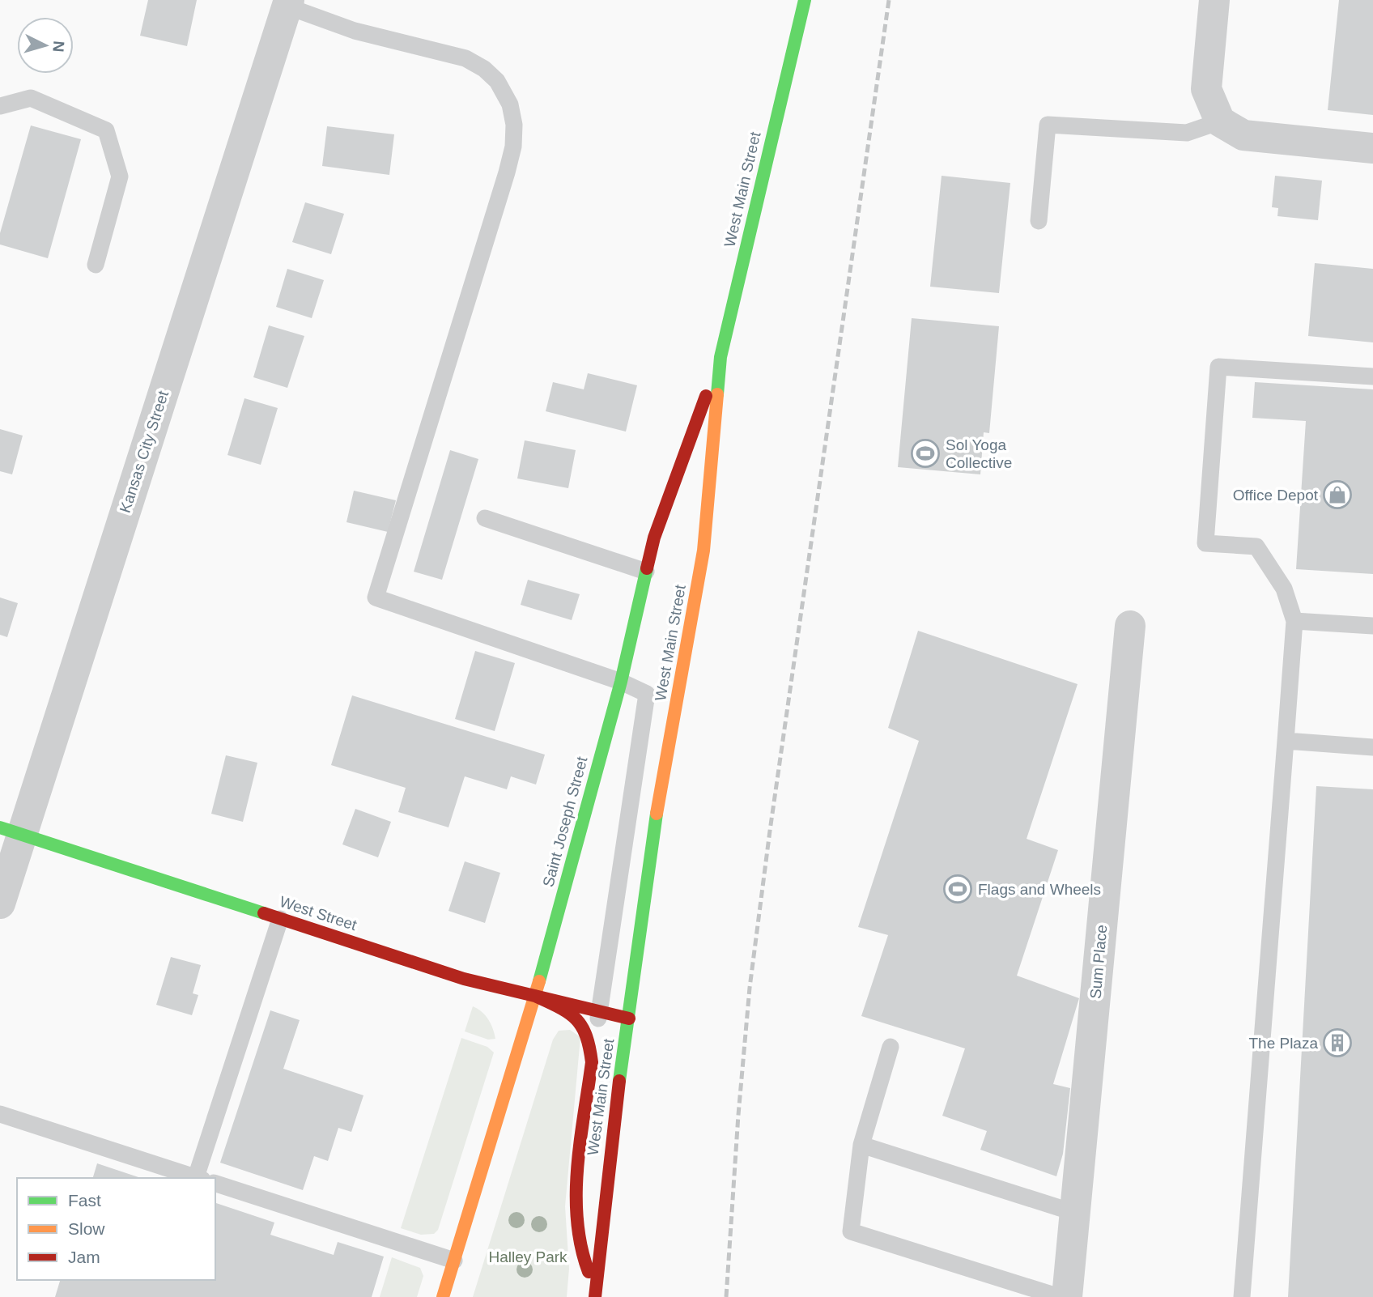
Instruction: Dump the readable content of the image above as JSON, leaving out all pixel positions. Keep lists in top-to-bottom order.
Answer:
{
  "streets": {
    "main road": ["West Main Street", "Saint Joseph Street", "West Street"],
    "street": ["Kansas City Street", "Sum Place"]
  },
  "crossings": [
    ["West Main Street", "Saint Joseph Street"],
    ["West Main Street", "West Street"],
    ["Kansas City Street", "West Street"],
    ["Saint Joseph Street", "West Street"]
  ],
  "parks": ["Halley Park"],
  "places": {
    "sports": ["Sol Yoga Collective", "Flags and Wheels"],
    "shop": ["Office Depot"],
    "building": ["The Plaza"]
  },
  "legend": ["Fast", "Slow", "Jam"],
  "north": "right"
}
